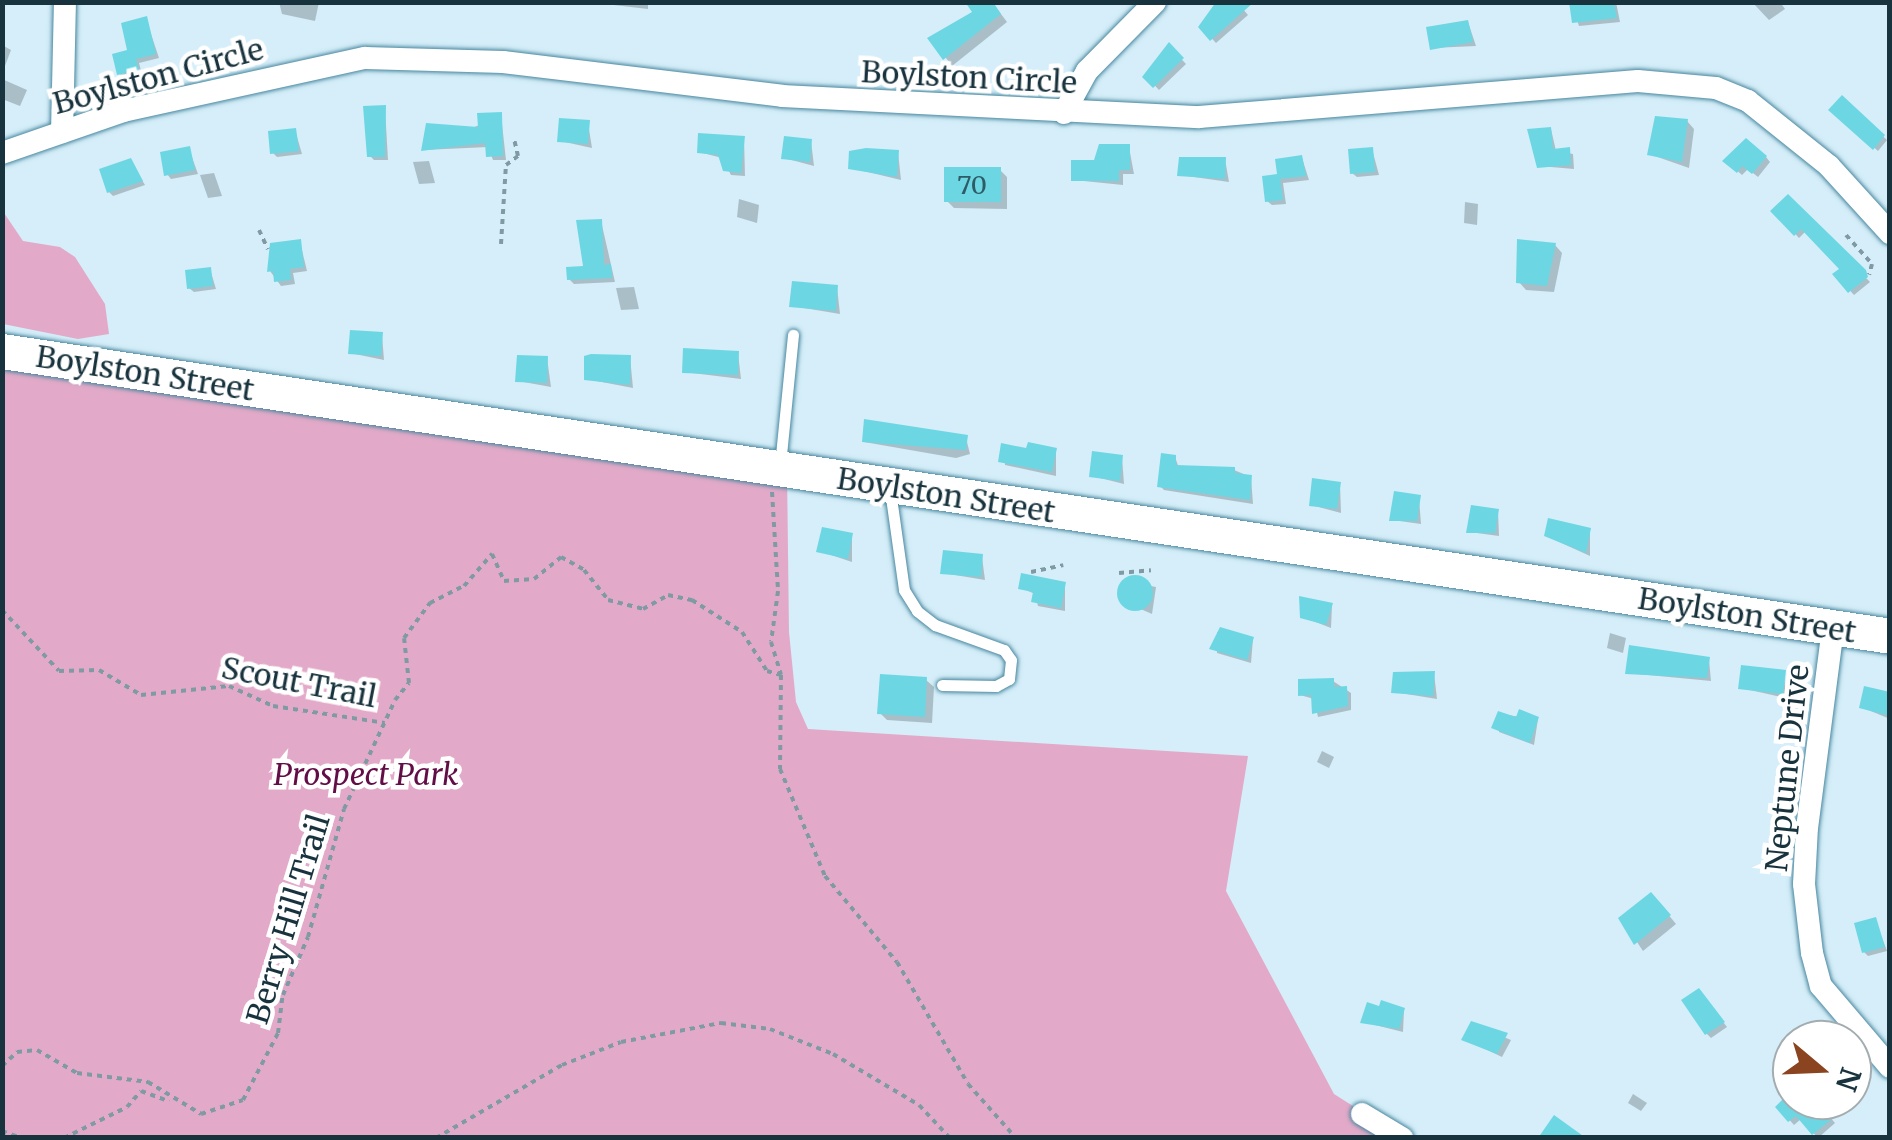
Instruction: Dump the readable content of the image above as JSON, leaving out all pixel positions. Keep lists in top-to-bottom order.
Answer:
{
  "streets": {
    "main road": ["Boylston Street"],
    "street": ["Boylston Circle", "Neptune Drive"],
    "path": ["Scout Trail", "Berry Hill Trail"]
  },
  "crossings": [
    ["Boylston Street", "Neptune Drive"],
    ["Scout Trail", "Berry Hill Trail"]
  ],
  "parks": ["Prospect Park"],
  "house_numbers": ["70"],
  "north": "right"
}
